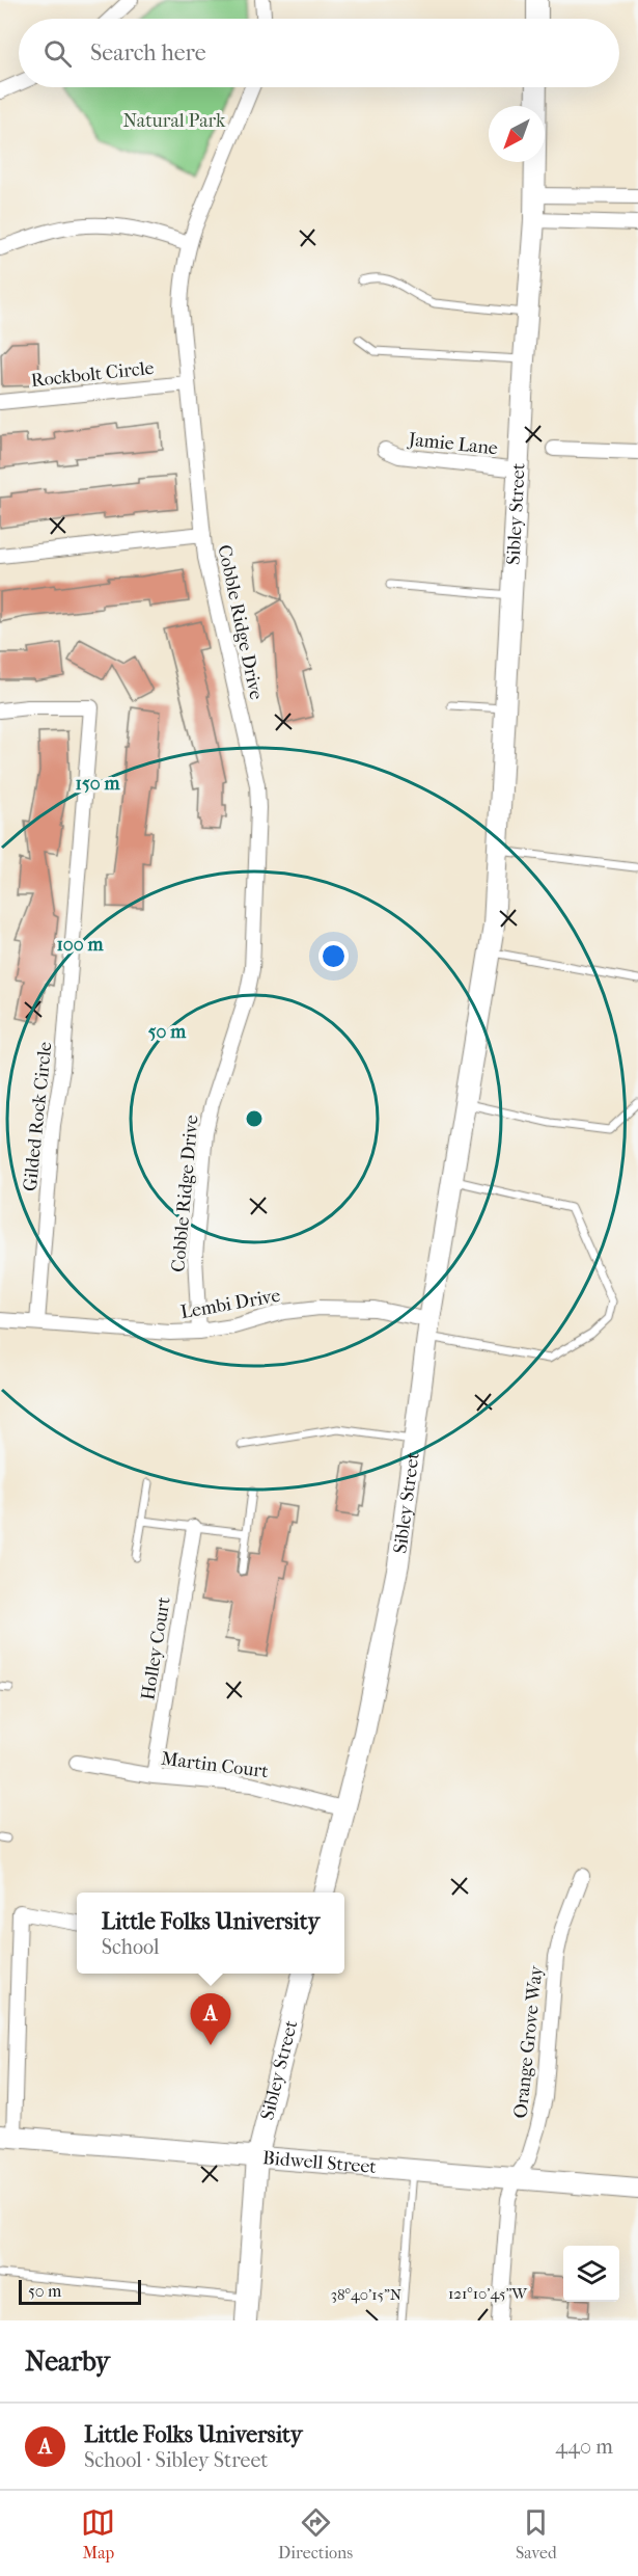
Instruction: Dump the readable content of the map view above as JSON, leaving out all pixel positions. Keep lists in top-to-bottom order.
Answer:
{
  "streets": {
    "street": [
      "Rockbolt Circle",
      "Jamie Lane",
      "Sibley Street",
      "Cobble Ridge Drive",
      "Gilded Rock Circle",
      "Lembi Drive",
      "Holley Court",
      "Martin Court",
      "Orange Grove Way",
      "Bidwell Street"
    ]
  },
  "crossings": [
    ["Rockbolt Circle", "Cobble Ridge Drive"],
    ["Jamie Lane", "Sibley Street"],
    ["Sibley Street", "Lembi Drive"],
    ["Sibley Street", "Martin Court"],
    ["Sibley Street", "Bidwell Street"],
    ["Cobble Ridge Drive", "Lembi Drive"],
    ["Gilded Rock Circle", "Lembi Drive"],
    ["Holley Court", "Martin Court"],
    ["Orange Grove Way", "Bidwell Street"]
  ],
  "parks": ["Natural Park"],
  "scale_bar": "50 m",
  "north": "bottom left",
  "page": {
    "search": "Search here",
    "popup": ["Little Folks University", "School"],
    "pins": "A",
    "scale": "50 m",
    "heading": "Nearby",
    "list": [
      {
        "mark": "A",
        "name": "Little Folks University",
        "note": "School · Sibley Street",
        "value": "440 m"
      }
    ],
    "nav": ["Map", "Directions", "Saved"]
  },
  "coordinates": ["121°10'45\"W", "38°40'15\"N"],
  "rings": ["150 m", "100 m", "50 m"]
}
